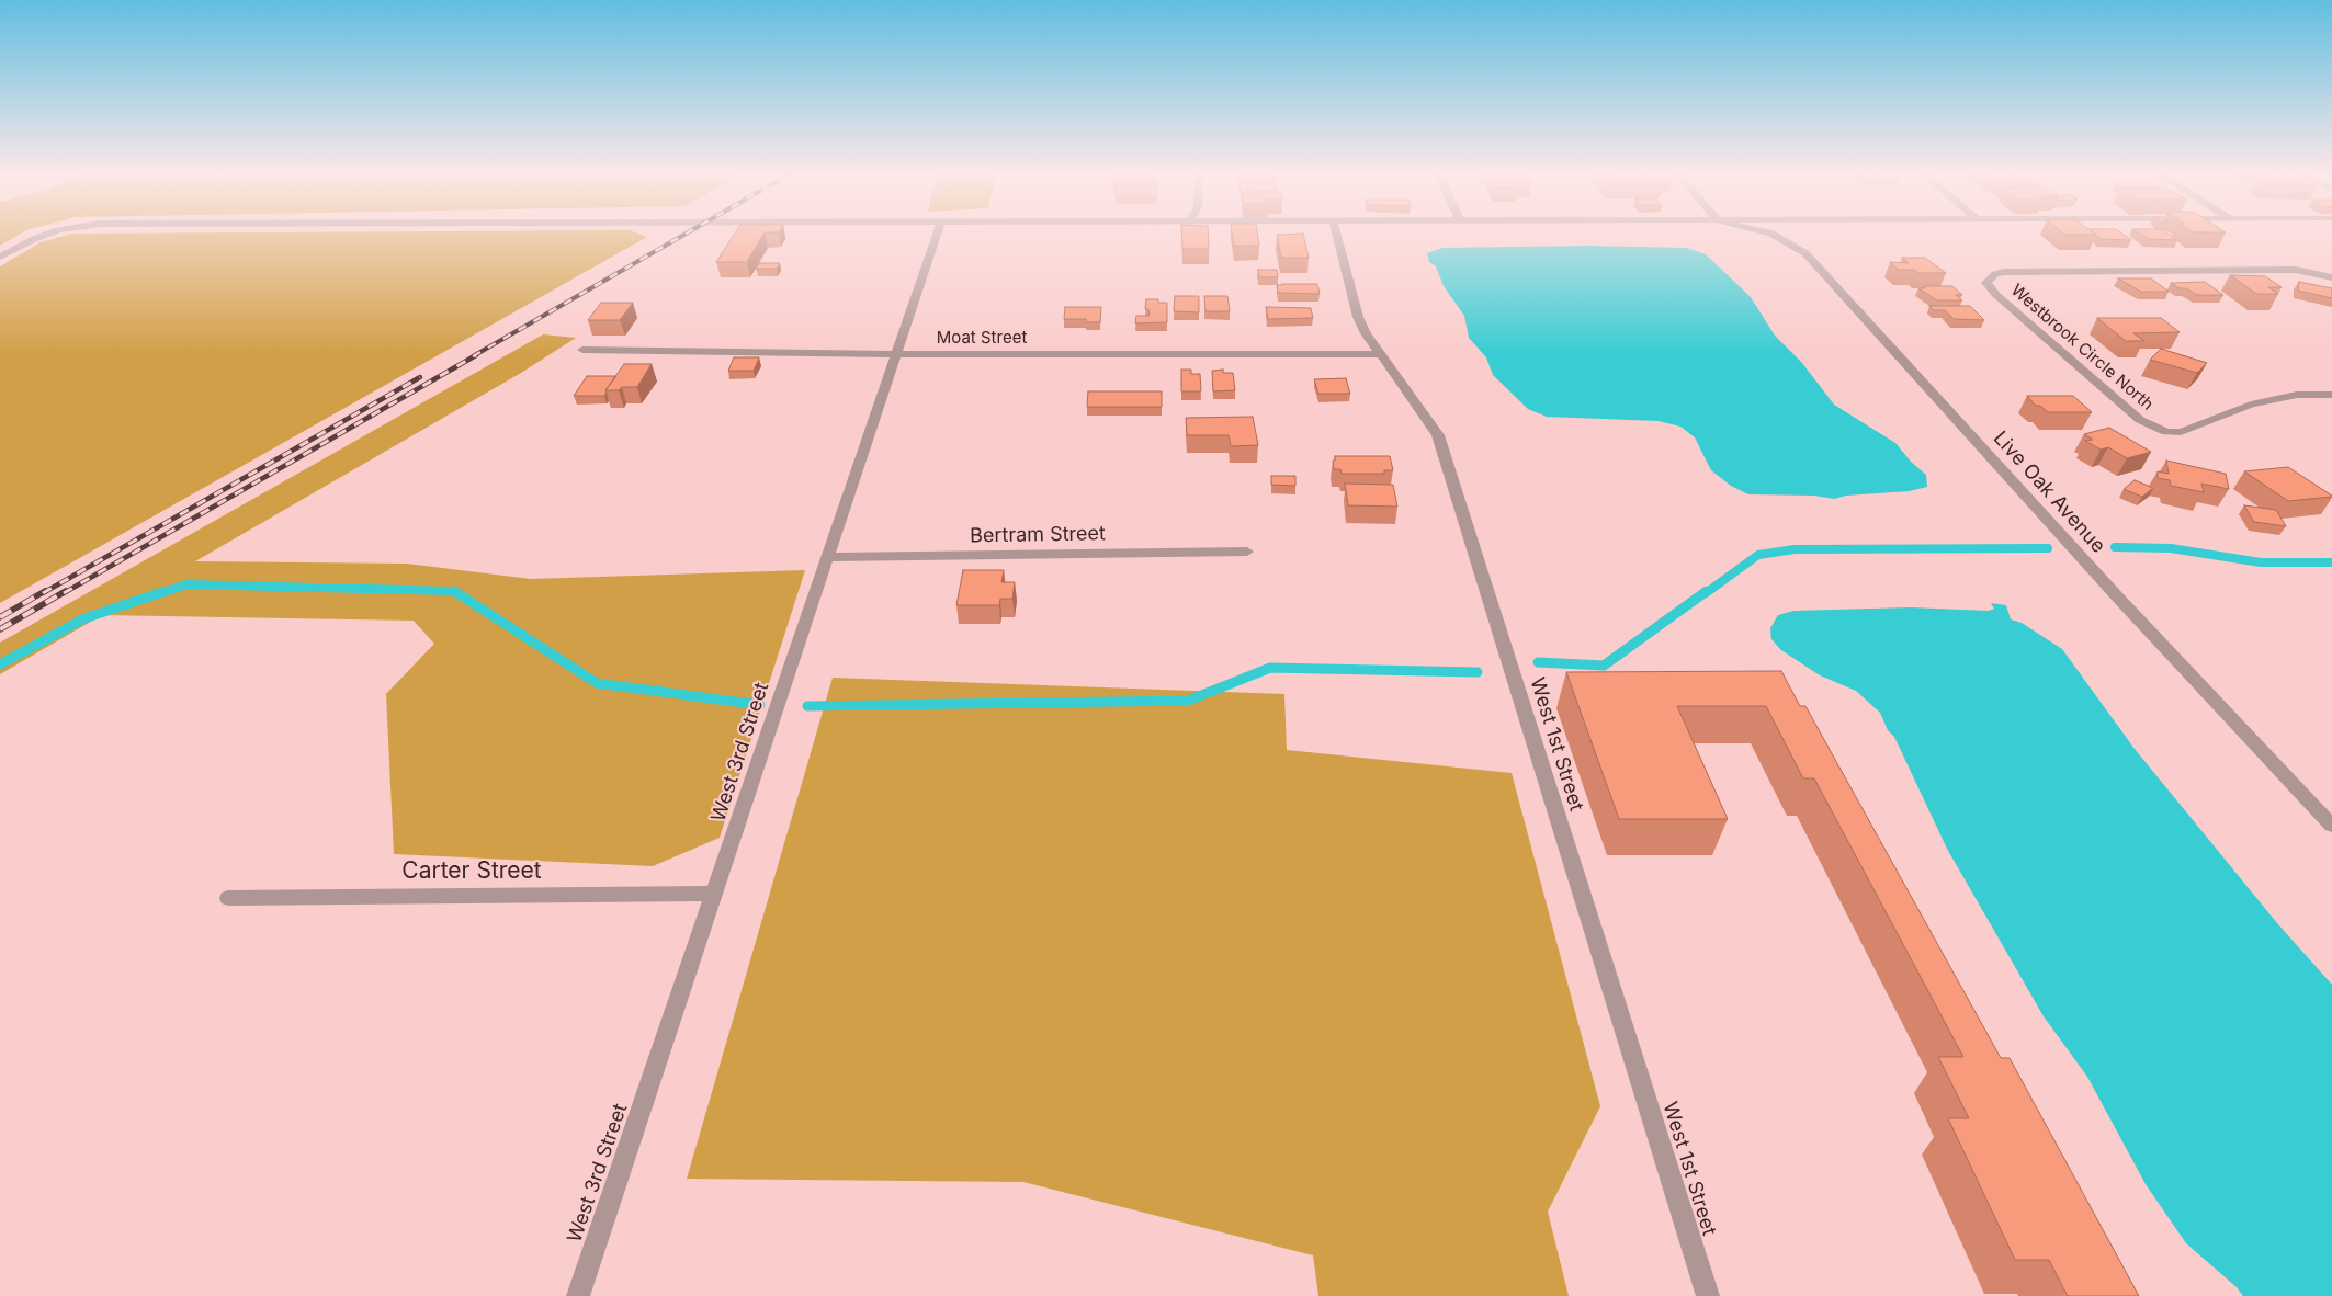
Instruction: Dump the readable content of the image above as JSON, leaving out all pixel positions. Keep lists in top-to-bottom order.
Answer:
{
  "streets": {
    "street": [
      "Moat Street",
      "Westbrook Circle North",
      "Live Oak Avenue",
      "Bertram Street",
      "West 1st Street",
      "West 3rd Street",
      "Carter Street"
    ]
  },
  "crossings": [
    ["Moat Street", "West 1st Street"],
    ["Moat Street", "West 3rd Street"],
    ["Bertram Street", "West 3rd Street"],
    ["West 3rd Street", "Carter Street"]
  ]
}
